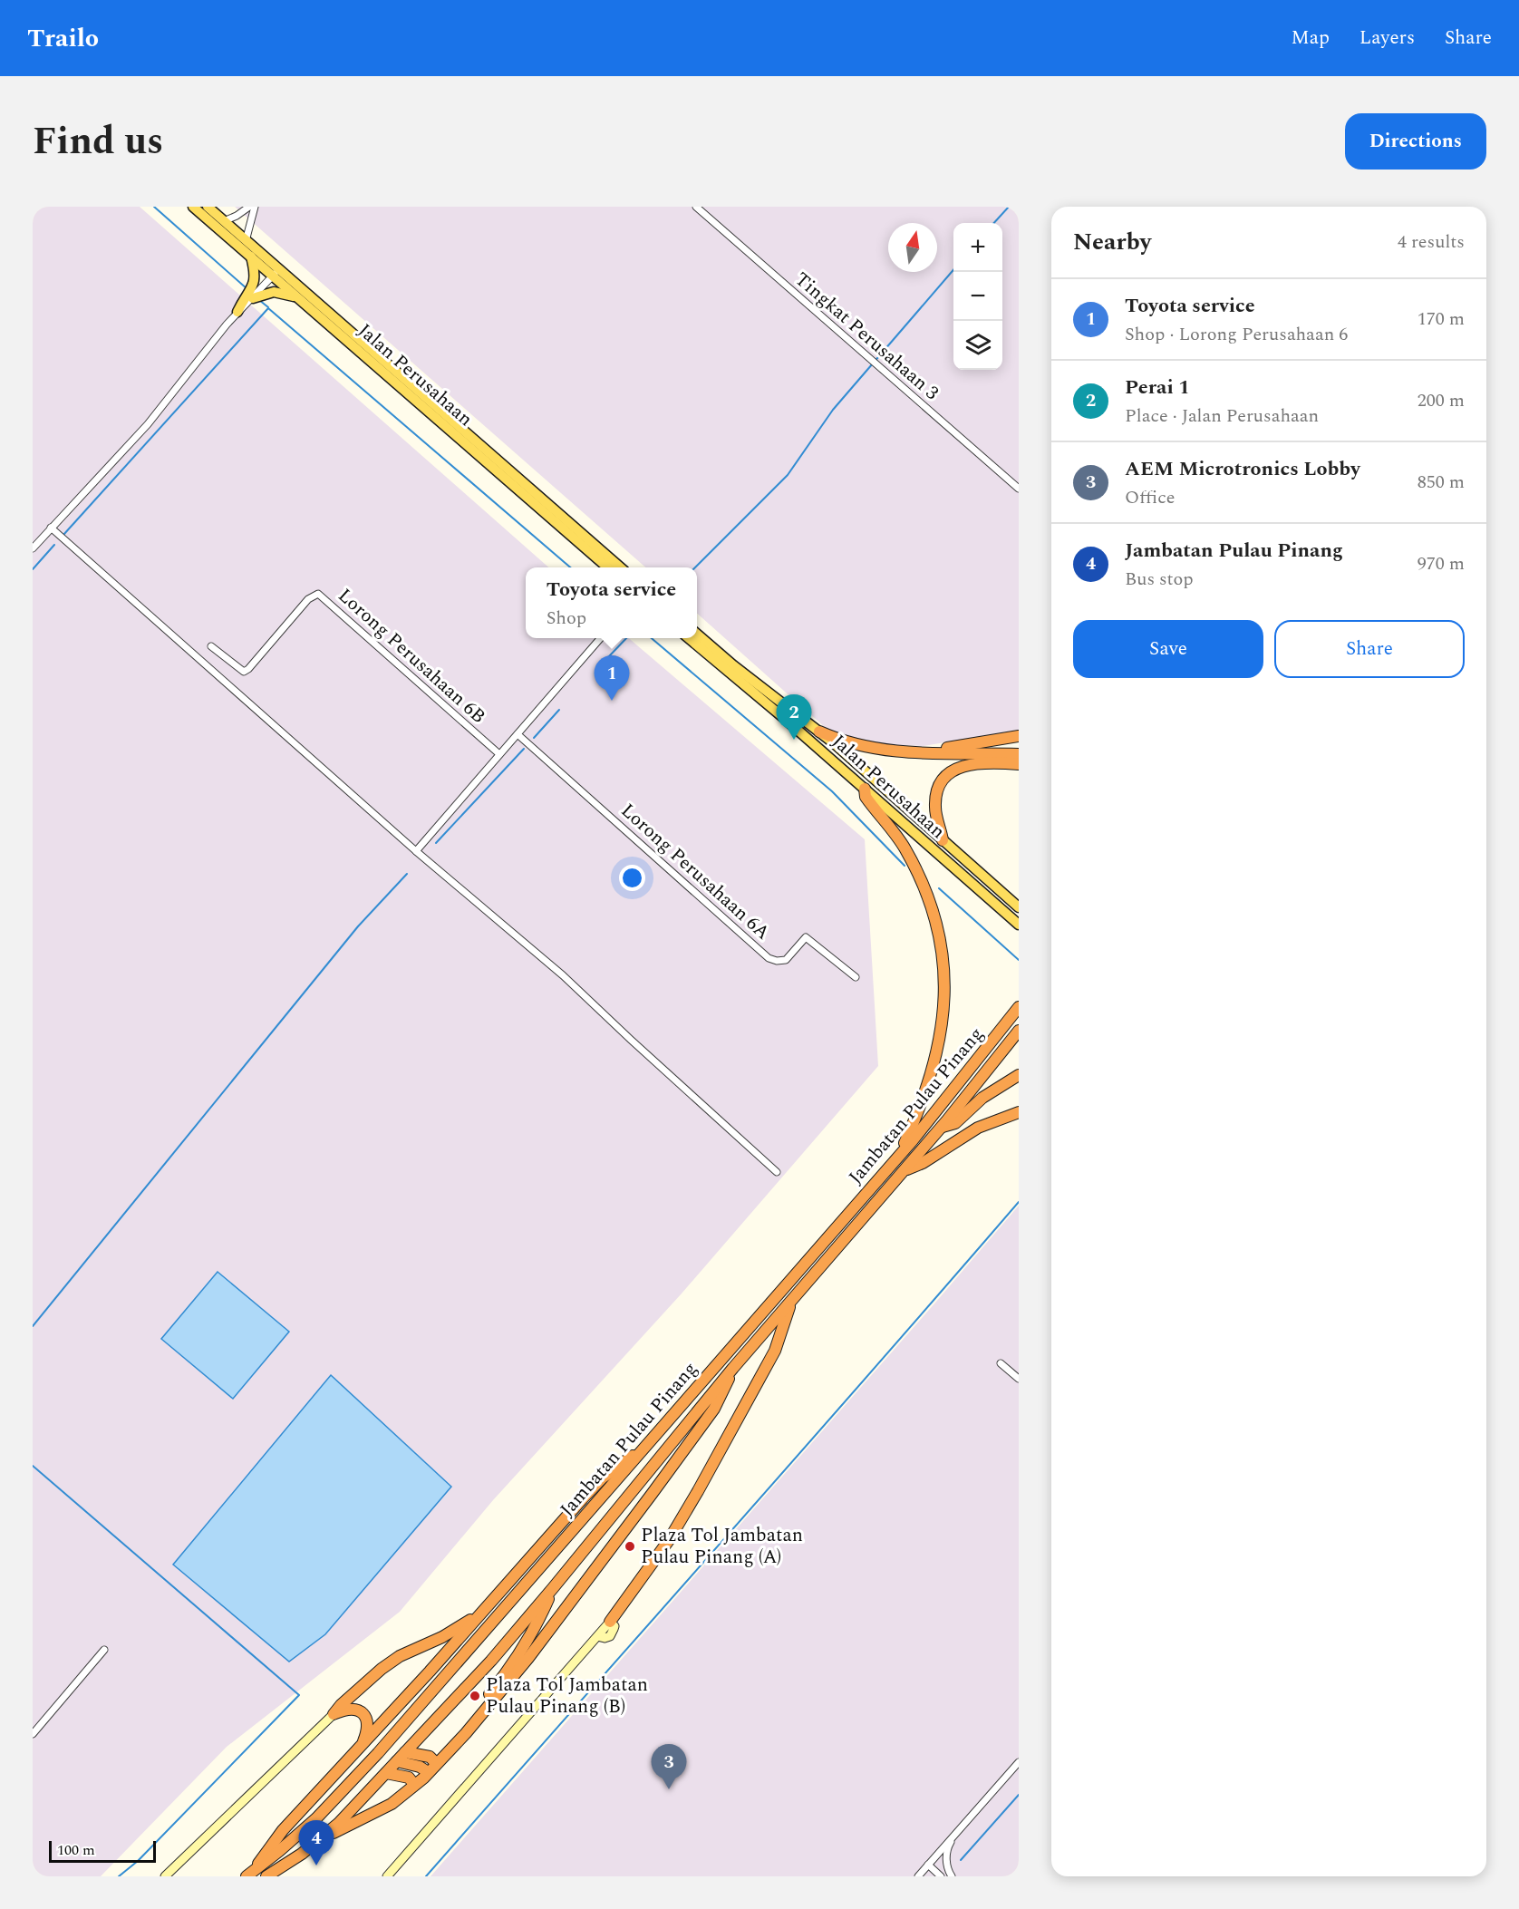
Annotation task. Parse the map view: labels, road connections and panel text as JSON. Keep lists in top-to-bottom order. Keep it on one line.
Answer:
{"streets":{"highway":["Jambatan Pulau Pinang"],"main road":["Jalan Perusahaan"],"street":["Tingkat Perusahaan 3","Lorong Perusahaan 6B","Lorong Perusahaan 6A"]},"places":["Plaza Tol Jambatan Pulau Pinang (A)","Plaza Tol Jambatan Pulau Pinang (B)"],"scale_bar":"100 m","north":"top","page":{"header":"Trailo","nav":["Map","Layers","Share"],"title":"Find us","buttons":["Directions",["Save","Share"]],"heading":["Nearby","4 results"],"map_buttons":["+","−"],"list":[{"mark":"1","name":"Toyota service","note":"Shop · Lorong Perusahaan 6","value":"170 m"},{"mark":"2","name":"Perai 1","note":"Place · Jalan Perusahaan","value":"200 m"},{"mark":"3","name":"AEM Microtronics Lobby","note":"Office","value":"850 m"},{"mark":"4","name":"Jambatan Pulau Pinang","note":"Bus stop","value":"970 m"}],"popup":["Toyota service","Shop"],"pins":["1","2","3","4"],"scale":"100 m"}}
